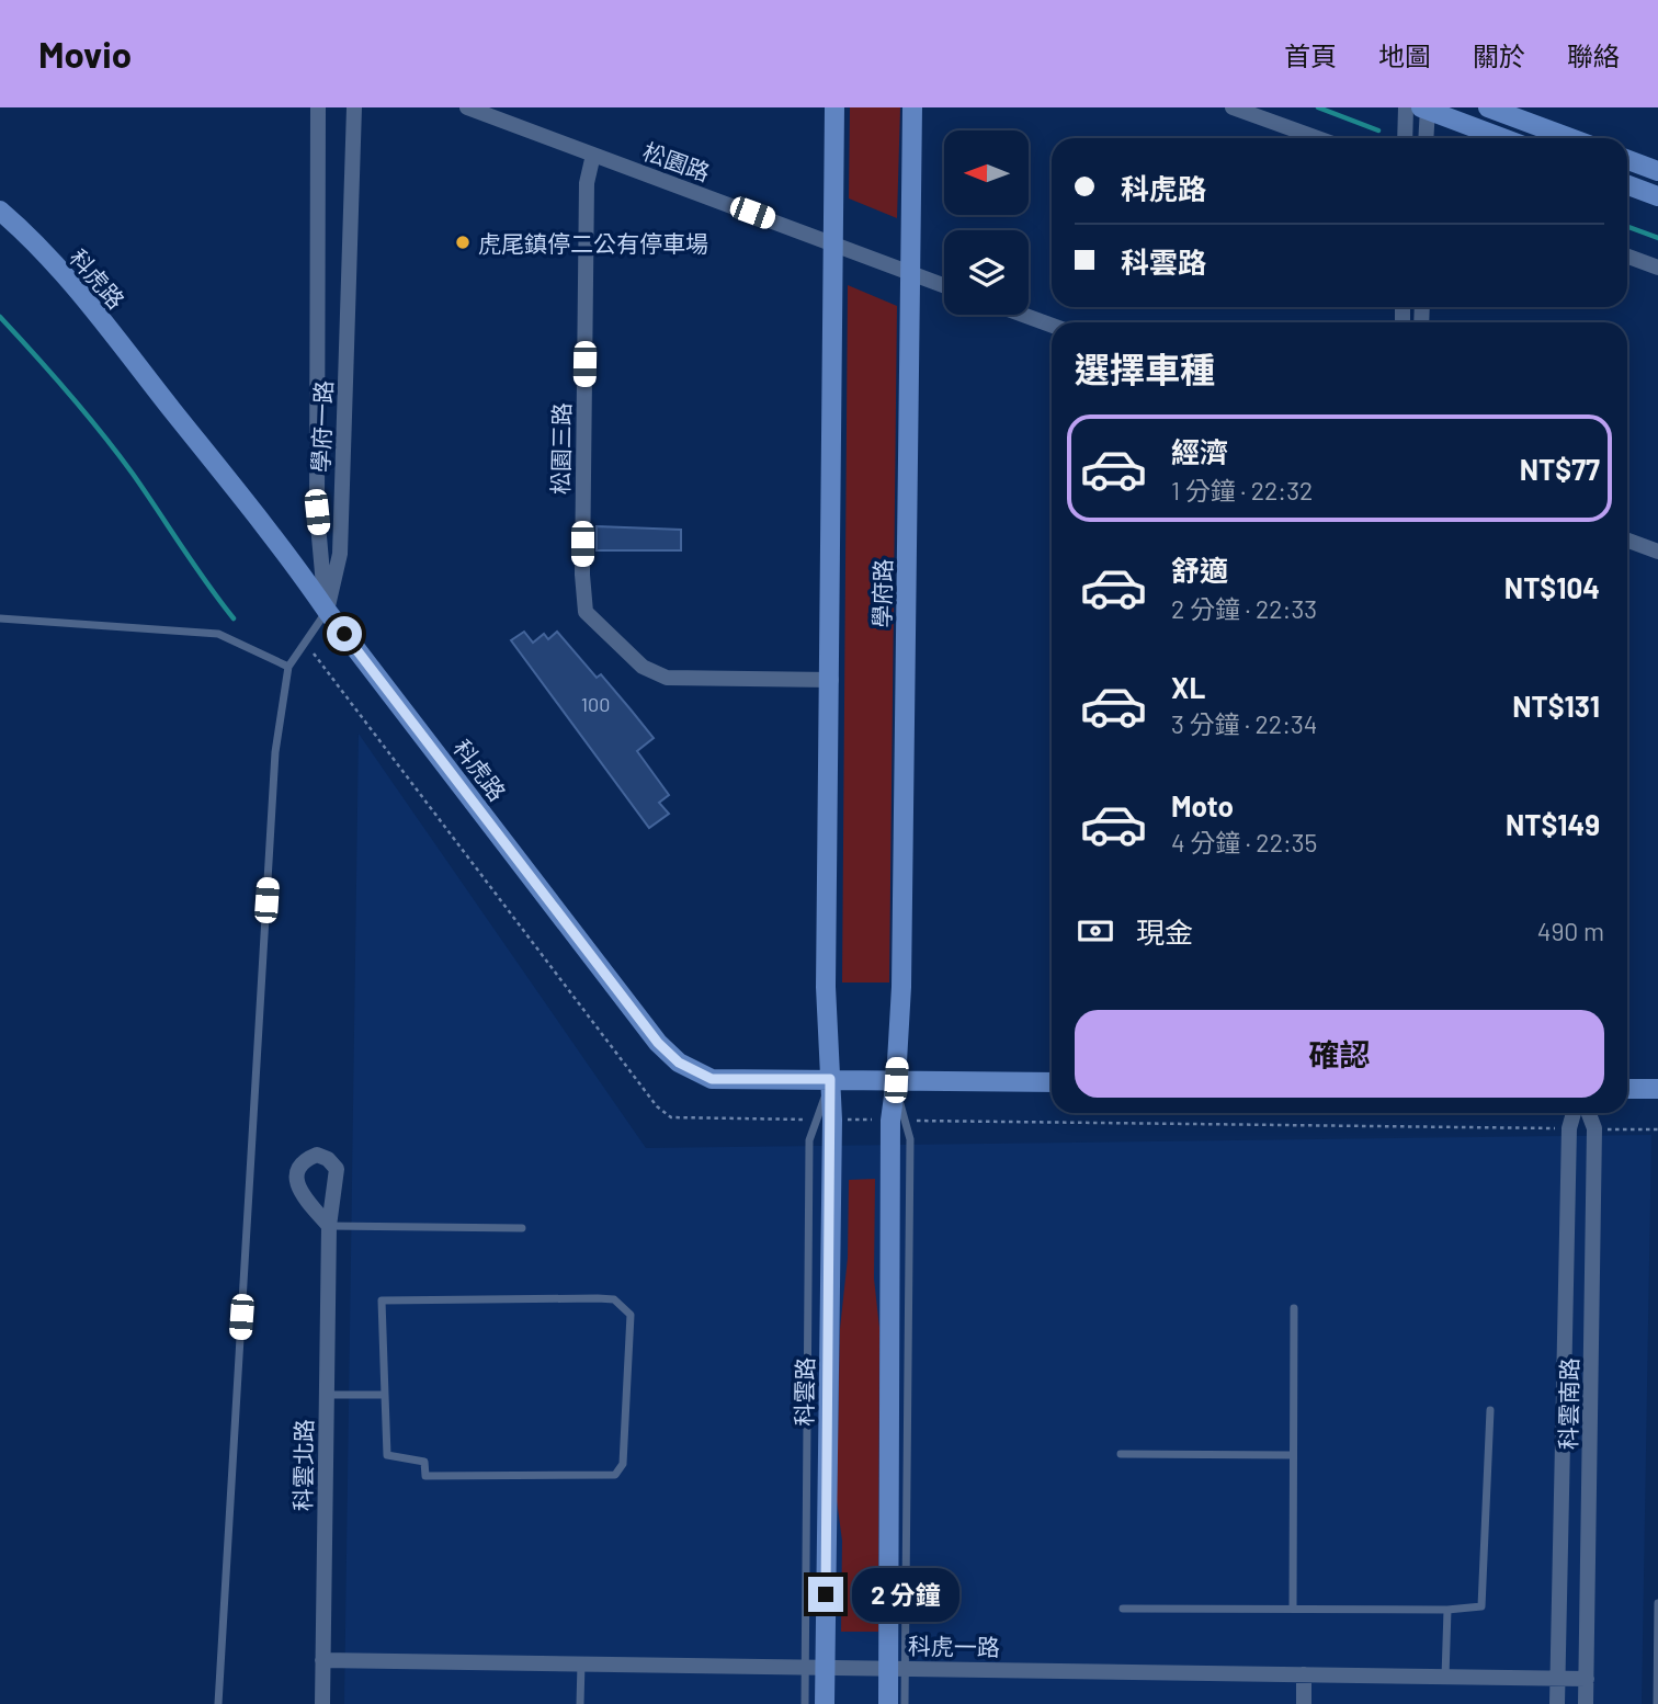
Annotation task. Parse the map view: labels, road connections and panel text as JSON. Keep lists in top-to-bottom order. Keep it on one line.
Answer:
{"streets":{"street":["松園路","科虎路","學府一路","松園三路","學府路","科雲路","科雲南路","科雲北路","科虎一路"]},"crossings":[["松園路","松園三路"],["松園路","學府路"],["科虎路","學府一路"],["科虎路","學府路"],["科虎路","科雲路"],["科雲路","科虎一路"],["科雲南路","科虎一路"],["科雲北路","科虎一路"]],"places":["虎尾鎮停二公有停車場"],"house_numbers":["100"],"north":"left","page":{"header":"Movio","nav":["首頁","地圖","關於","聯絡"],"banner":["科虎路","科雲路"],"heading":"選擇車種","list":[{"name":"經濟","note":"1 分鐘 · 22:32","value":"NT$77"},{"name":"舒適","note":"2 分鐘 · 22:33","value":"NT$104"},{"name":"XL","note":"3 分鐘 · 22:34","value":"NT$131"},{"name":"Moto","note":"4 分鐘 · 22:35","value":"NT$149"}],"pay":["現金","490 m"],"buttons":"確認","bubble":"2 分鐘"}}
